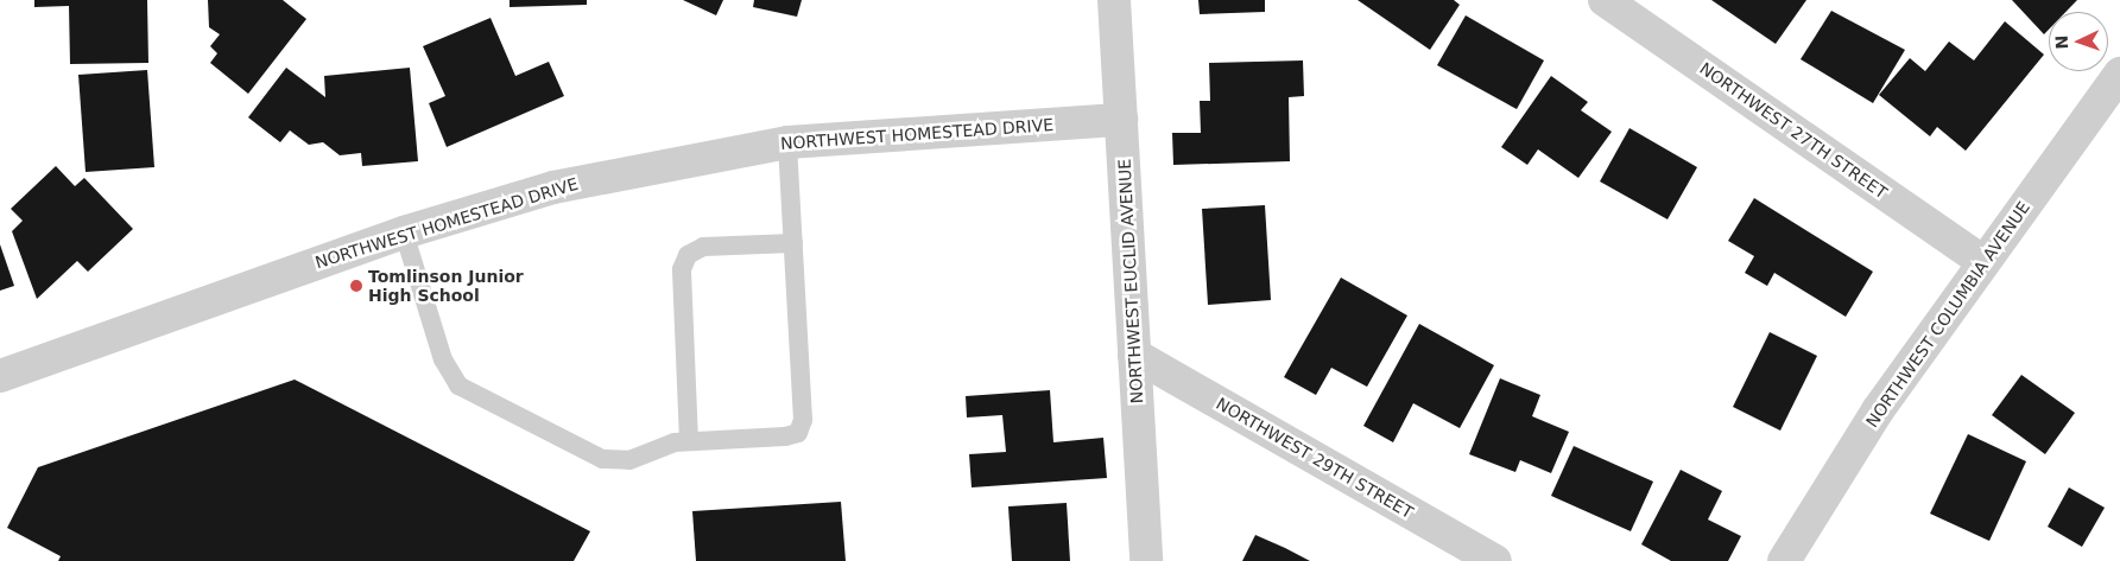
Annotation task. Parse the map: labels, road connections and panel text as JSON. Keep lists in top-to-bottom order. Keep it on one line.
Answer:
{"streets":{"street":["NORTHWEST 27TH STREET","NORTHWEST HOMESTEAD DRIVE","NORTHWEST EUCLID AVENUE","NORTHWEST COLUMBIA AVENUE","NORTHWEST 29TH STREET"]},"crossings":[["NORTHWEST 27TH STREET","NORTHWEST COLUMBIA AVENUE"],["NORTHWEST HOMESTEAD DRIVE","NORTHWEST EUCLID AVENUE"],["NORTHWEST EUCLID AVENUE","NORTHWEST 29TH STREET"]],"places":["Tomlinson Junior High School"],"north":"left"}
